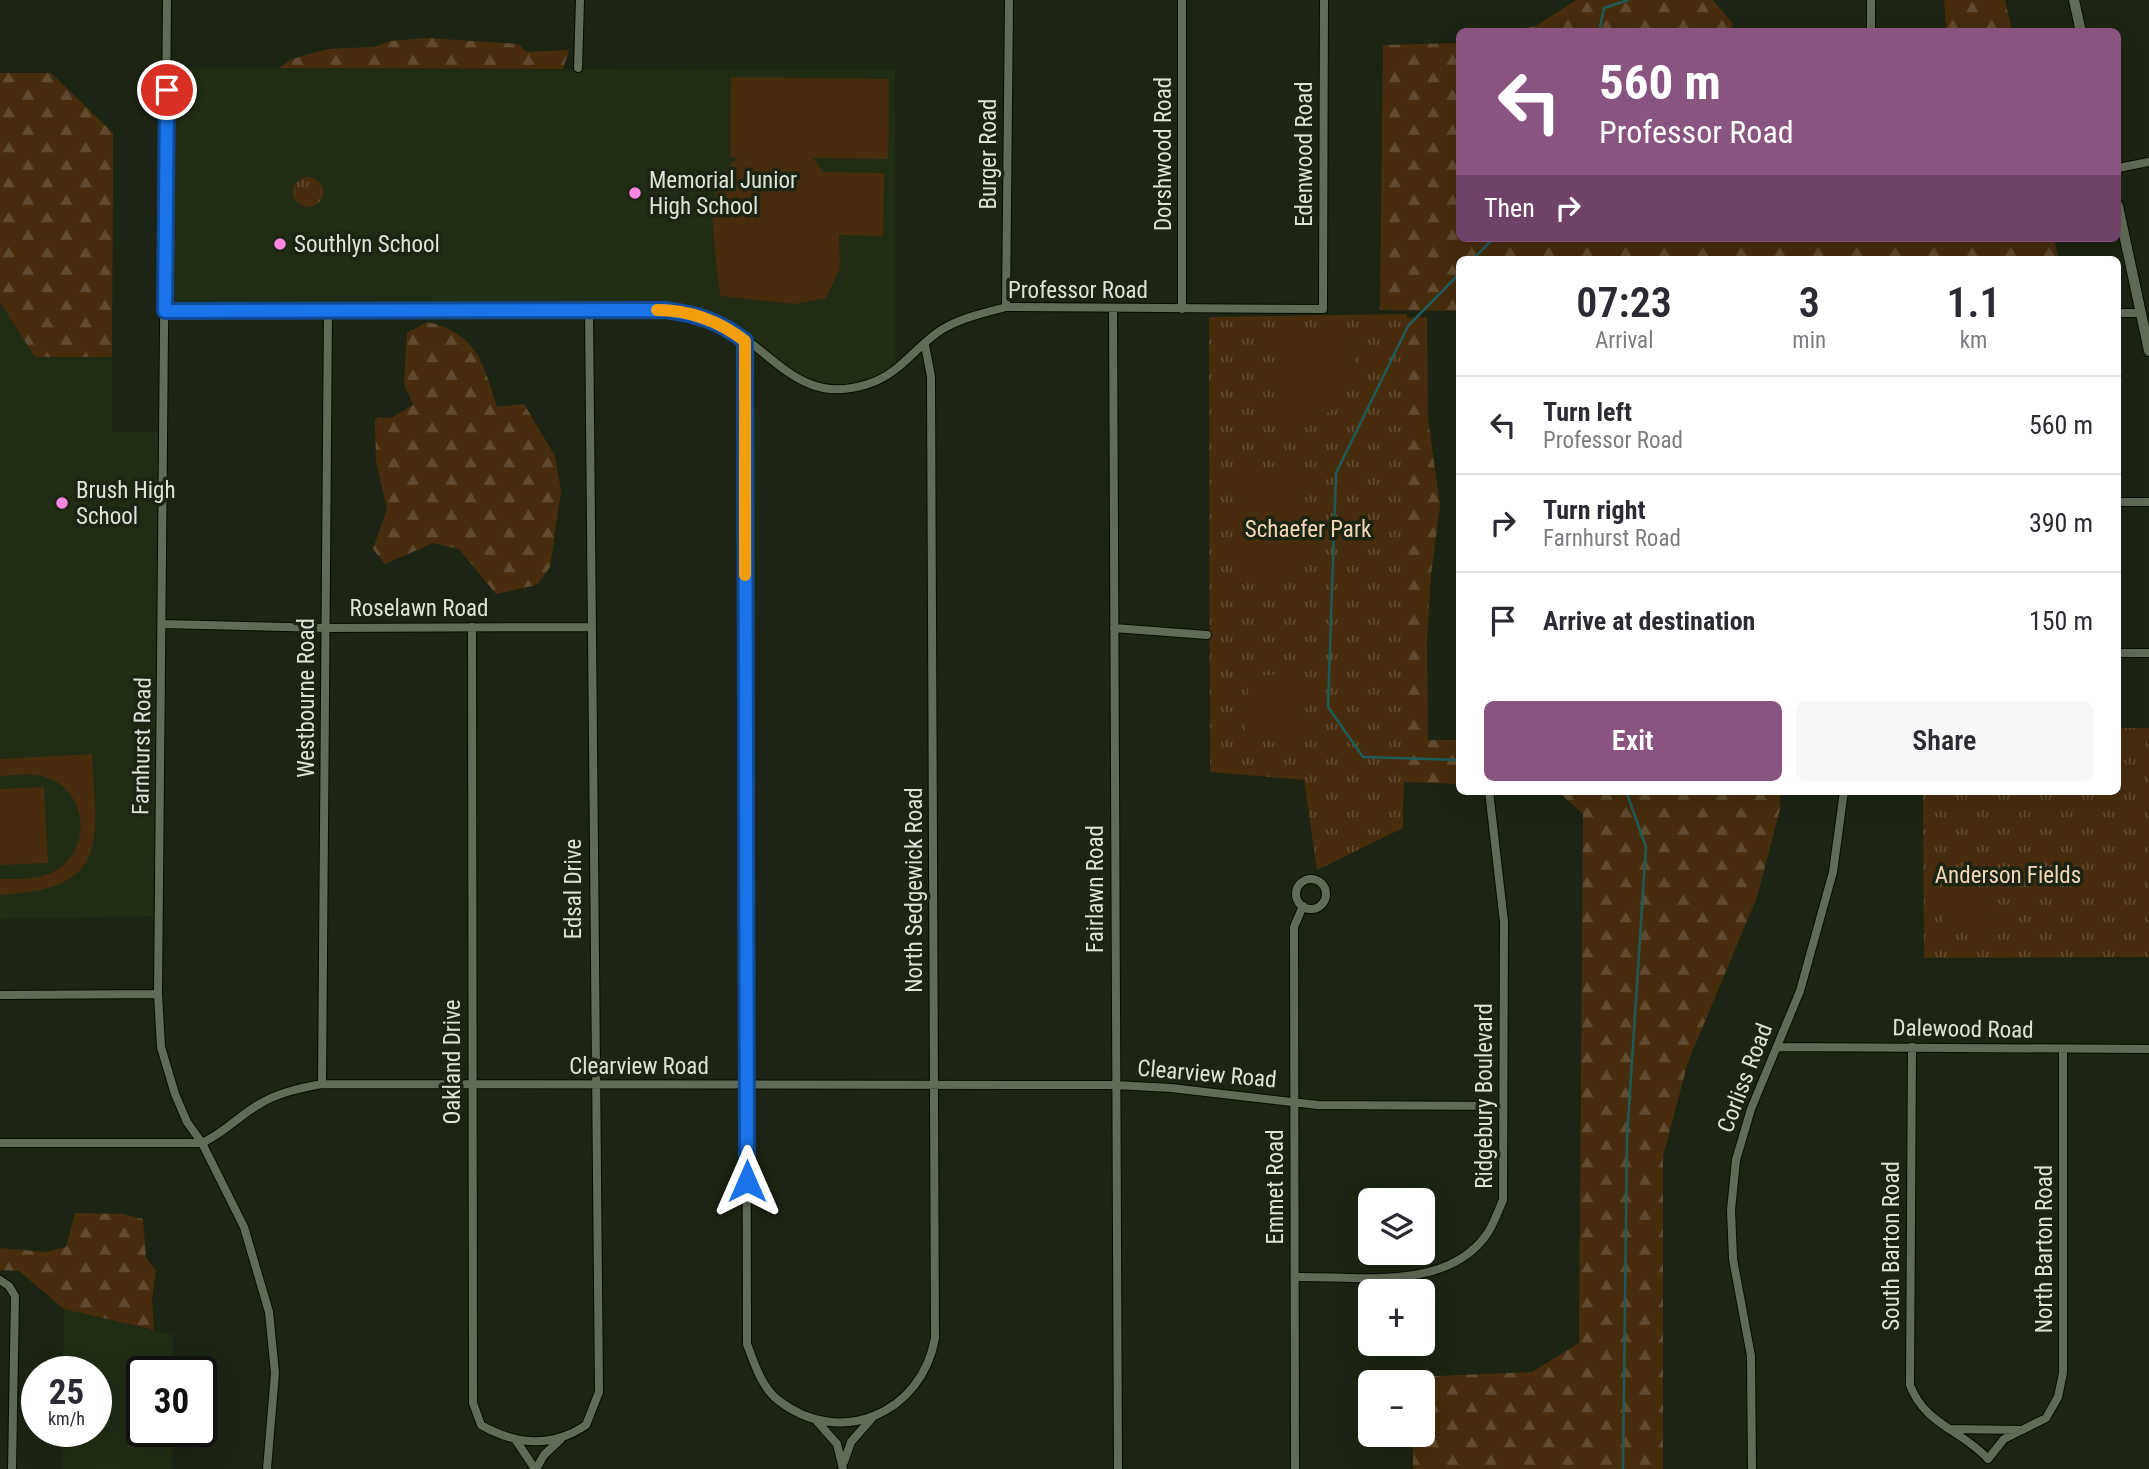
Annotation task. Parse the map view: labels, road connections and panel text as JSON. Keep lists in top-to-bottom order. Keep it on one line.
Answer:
{"streets":{"street":["Burger Road","Dorshwood Road","Edenwood Road","Professor Road","Roselawn Road","Westbourne Road","Farnhurst Road","Edsal Drive","Fairlawn Road","North Sedgewick Road","Dalewood Road","Oakland Drive","Clearview Road","Corliss Road","Ridgebury Boulevard","Emmet Road","South Barton Road","North Barton Road"]},"crossings":[["Burger Road","Professor Road"],["Dorshwood Road","Professor Road"],["Edenwood Road","Professor Road"],["Professor Road","Westbourne Road"],["Professor Road","Farnhurst Road"],["Professor Road","Edsal Drive"],["Professor Road","Fairlawn Road"],["Professor Road","North Sedgewick Road"],["Roselawn Road","Westbourne Road"],["Roselawn Road","Farnhurst Road"],["Roselawn Road","Edsal Drive"],["Roselawn Road","Oakland Drive"],["Westbourne Road","Clearview Road"],["Farnhurst Road","Clearview Road"],["Edsal Drive","Oakland Drive"],["Edsal Drive","Clearview Road"],["Fairlawn Road","Clearview Road"],["North Sedgewick Road","Clearview Road"],["Dalewood Road","Corliss Road"],["Dalewood Road","South Barton Road"],["Dalewood Road","North Barton Road"],["Oakland Drive","Clearview Road"],["Clearview Road","Ridgebury Boulevard"],["Clearview Road","Emmet Road"],["Ridgebury Boulevard","Emmet Road"],["South Barton Road","North Barton Road"]],"parks":["Schaefer Park","Anderson Fields"],"places":["Memorial Junior High School","Southlyn School","Brush High School"],"page":{"turn":["560 m","Professor Road"],"then":"Then","eta":["07:23","Arrival","3","min","1.1","km"],"list":[{"name":"Turn left","note":"Professor Road","value":"560 m"},{"name":"Turn right","note":"Farnhurst Road","value":"390 m"},{"name":"Arrive at destination","value":"150 m"}],"buttons":["Exit","Share"],"map_buttons":["+","−"],"speed":"25 km/h","limit":"30"}}
